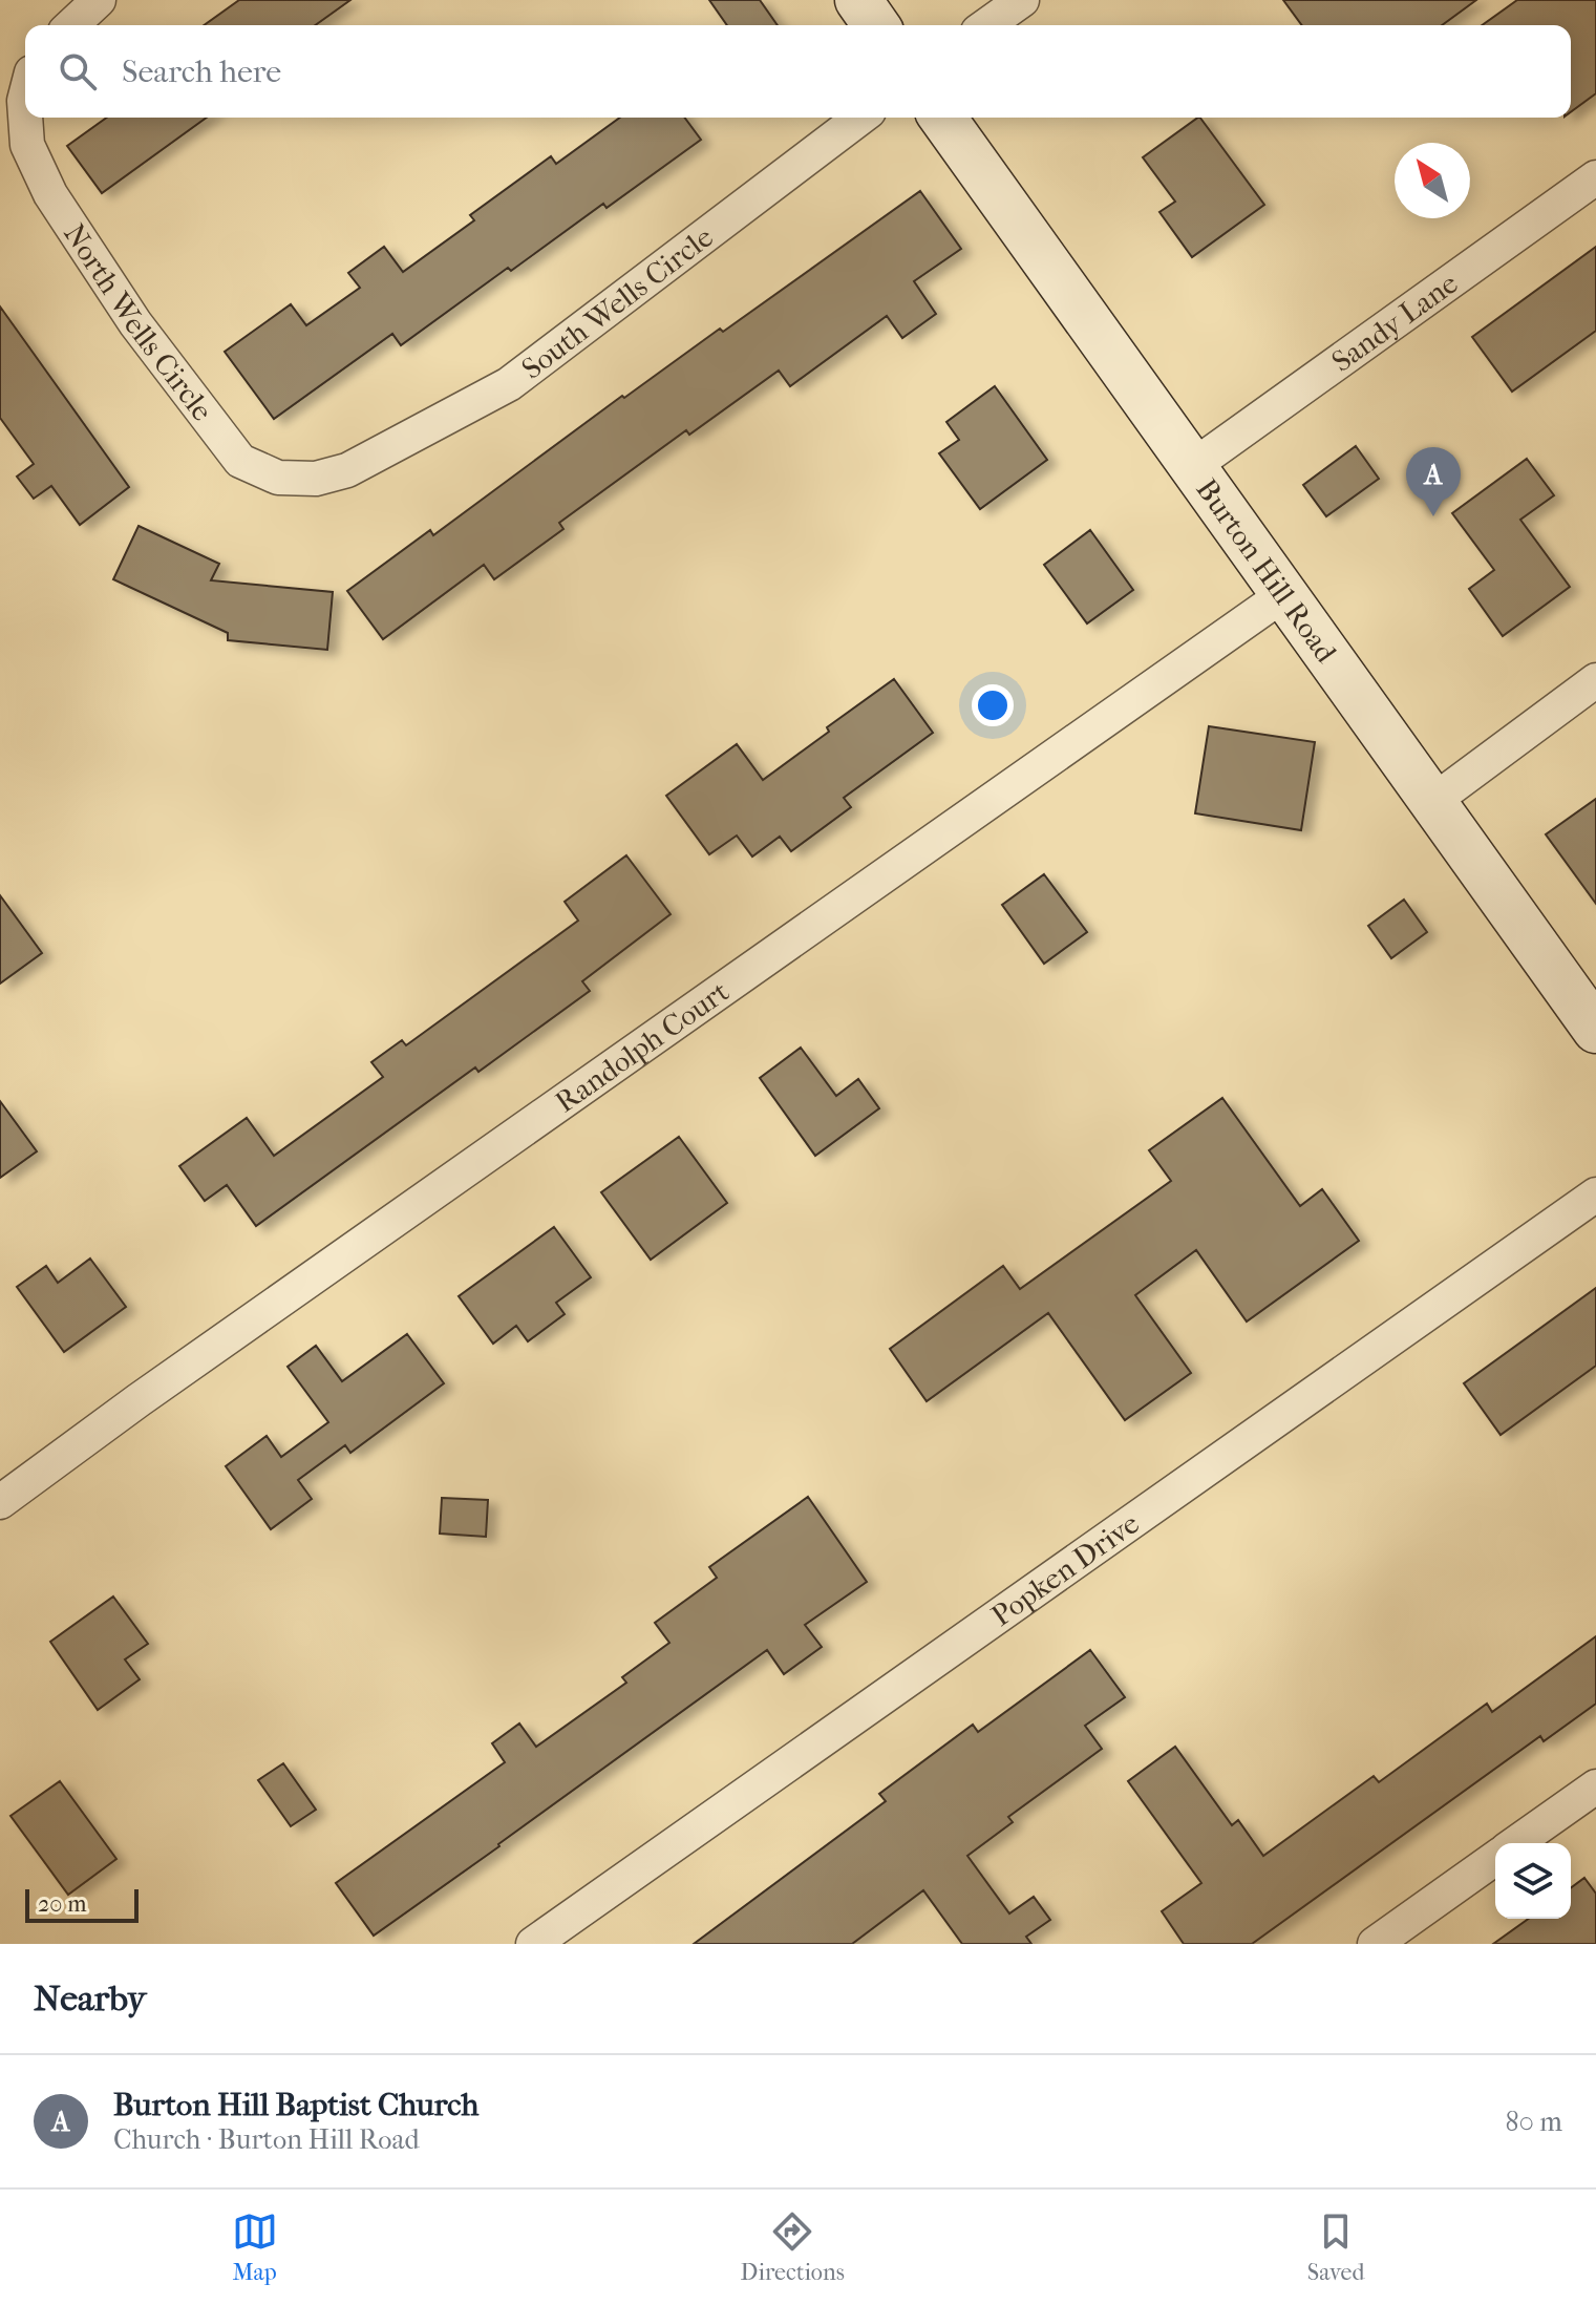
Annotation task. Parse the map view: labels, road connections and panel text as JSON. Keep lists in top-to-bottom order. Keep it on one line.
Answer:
{"streets":{"street":["South Wells Circle","North Wells Circle","Sandy Lane","Burton Hill Road","Randolph Court","Popken Drive"]},"crossings":[["South Wells Circle","North Wells Circle"],["Sandy Lane","Burton Hill Road"],["Burton Hill Road","Randolph Court"]],"scale_bar":"20 m","north":"top left","page":{"search":"Search here","pins":"A","scale":"20 m","heading":"Nearby","list":[{"mark":"A","name":"Burton Hill Baptist Church","note":"Church · Burton Hill Road","value":"80 m"}],"nav":["Map","Directions","Saved"]}}
